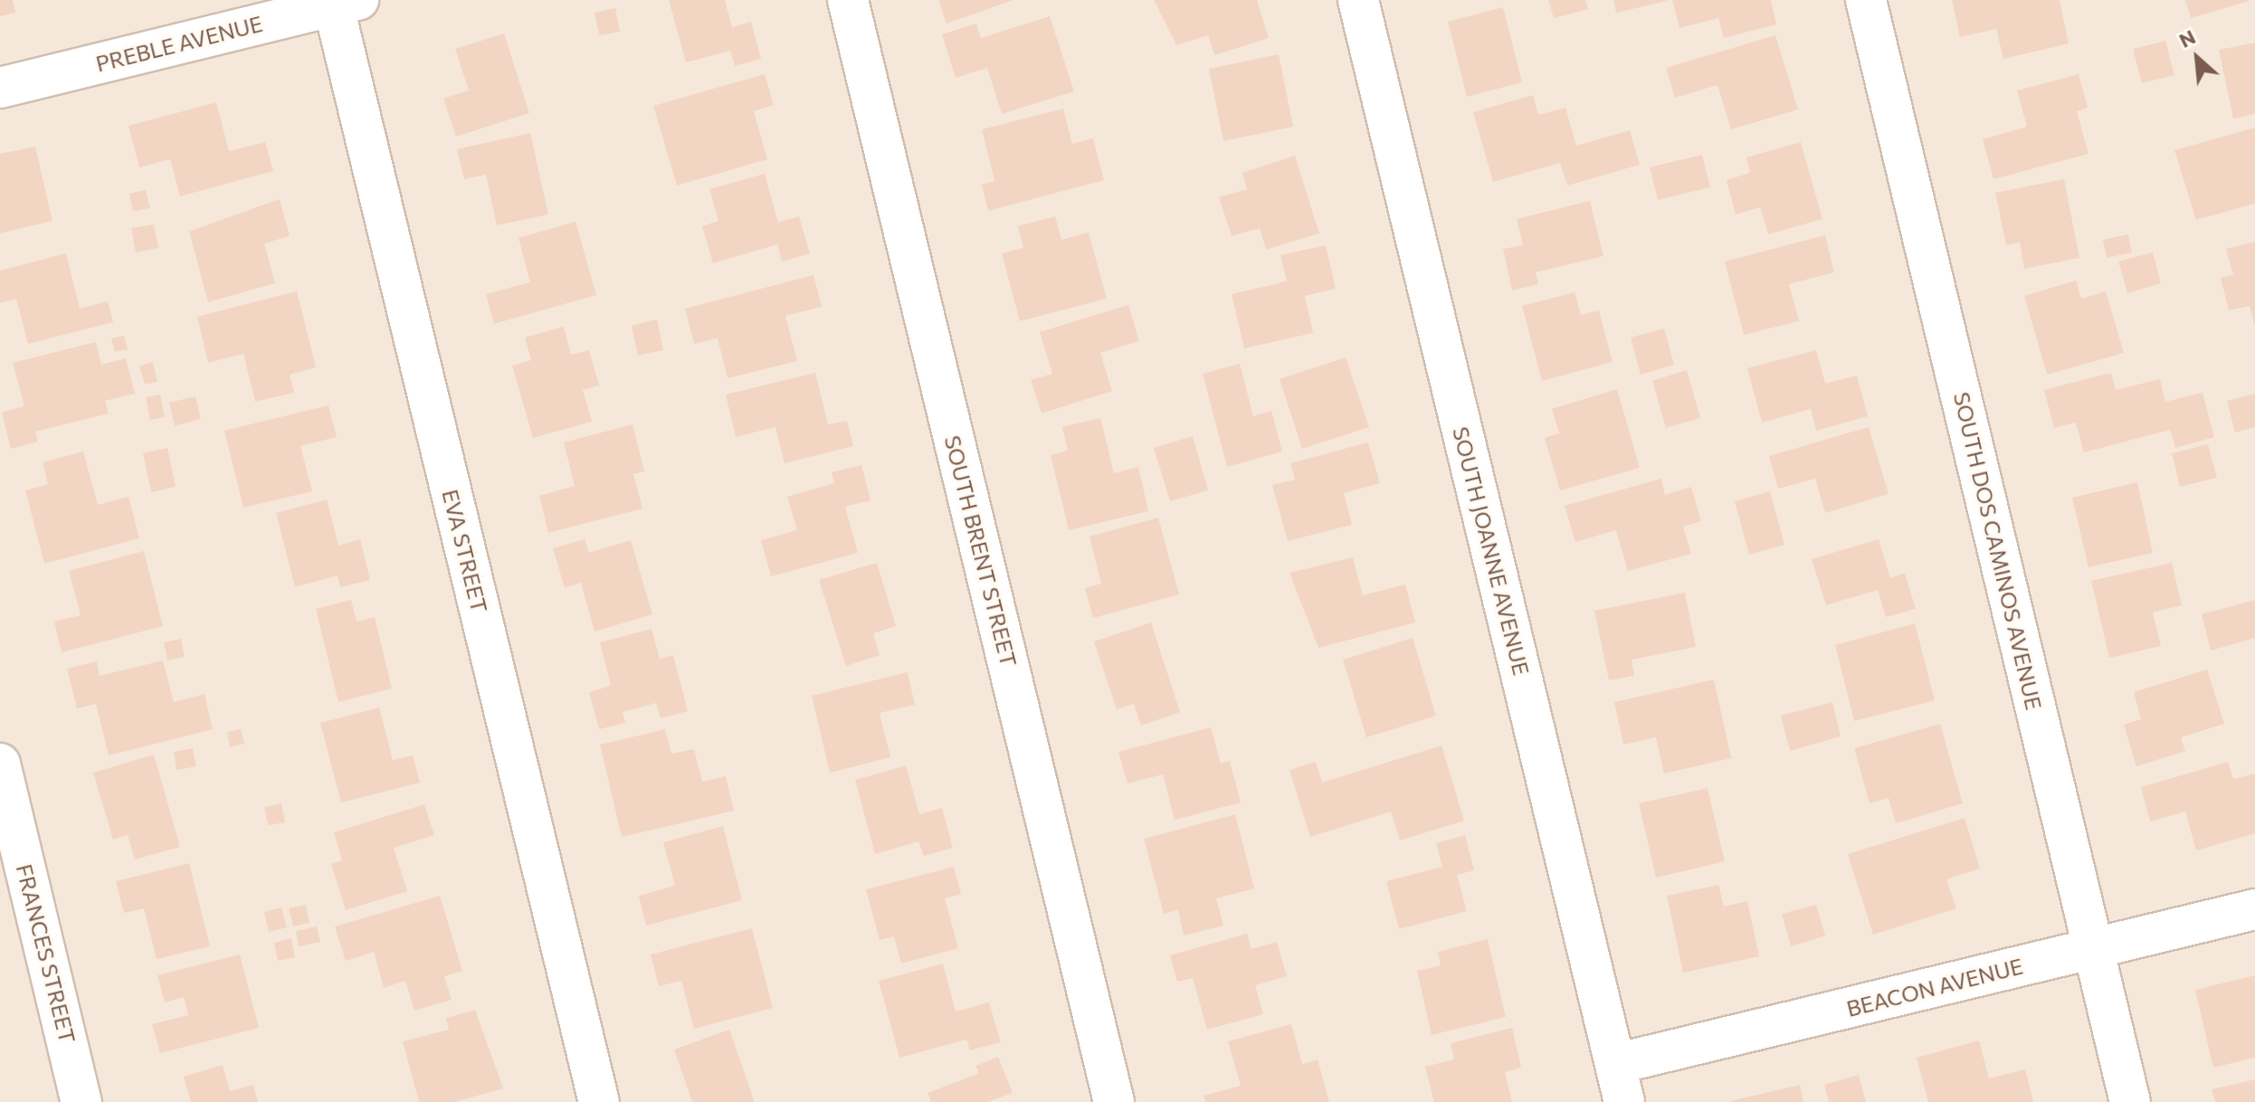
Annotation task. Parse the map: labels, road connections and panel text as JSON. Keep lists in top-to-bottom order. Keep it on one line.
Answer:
{"streets":{"street":["PREBLE AVENUE","EVA STREET","SOUTH BRENT STREET","SOUTH JOANNE AVENUE","SOUTH DOS CAMINOS AVENUE","FRANCES STREET","BEACON AVENUE"]},"crossings":[["PREBLE AVENUE","EVA STREET"],["SOUTH JOANNE AVENUE","BEACON AVENUE"],["SOUTH DOS CAMINOS AVENUE","BEACON AVENUE"]],"north":"top left"}
